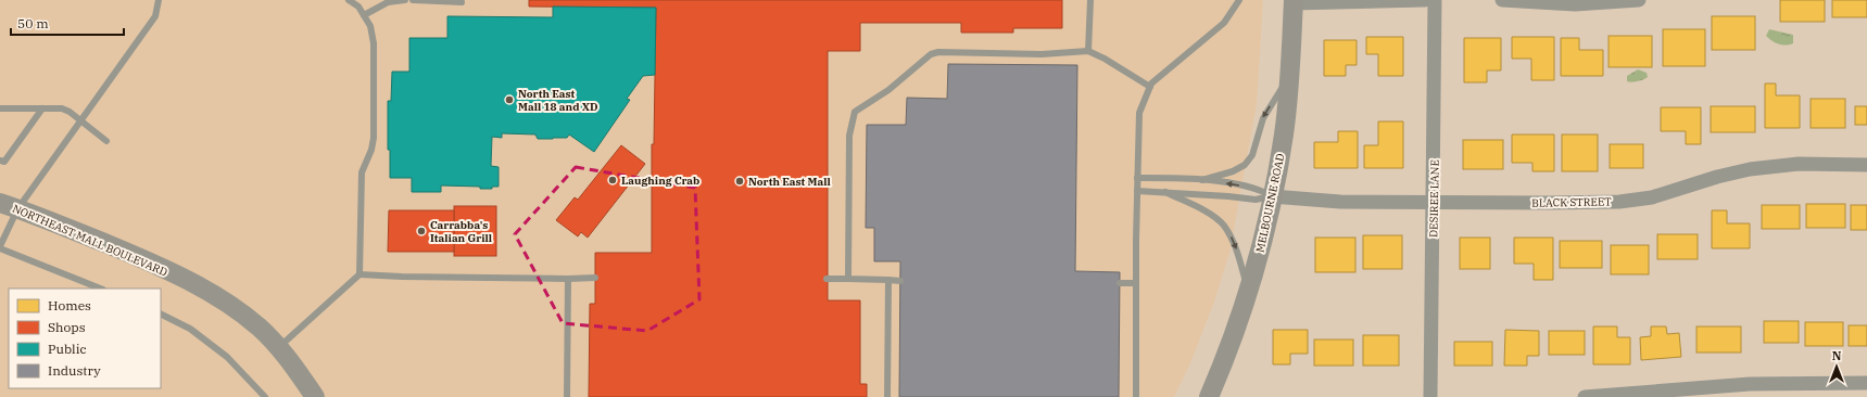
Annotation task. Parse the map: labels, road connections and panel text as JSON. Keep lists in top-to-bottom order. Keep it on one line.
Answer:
{"streets":{"main road":["MELBOURNE ROAD","NORTHEAST MALL BOULEVARD"],"street":["DESIREE LANE","BLACK STREET"]},"crossings":[["DESIREE LANE","BLACK STREET"],["BLACK STREET","MELBOURNE ROAD"]],"places":["North East Mall 18 and XD","Laughing Crab","North East Mall","Carrabba's Italian Grill"],"legend":["Homes","Shops","Public","Industry"],"scale_bar":"50 m","north":"top"}
